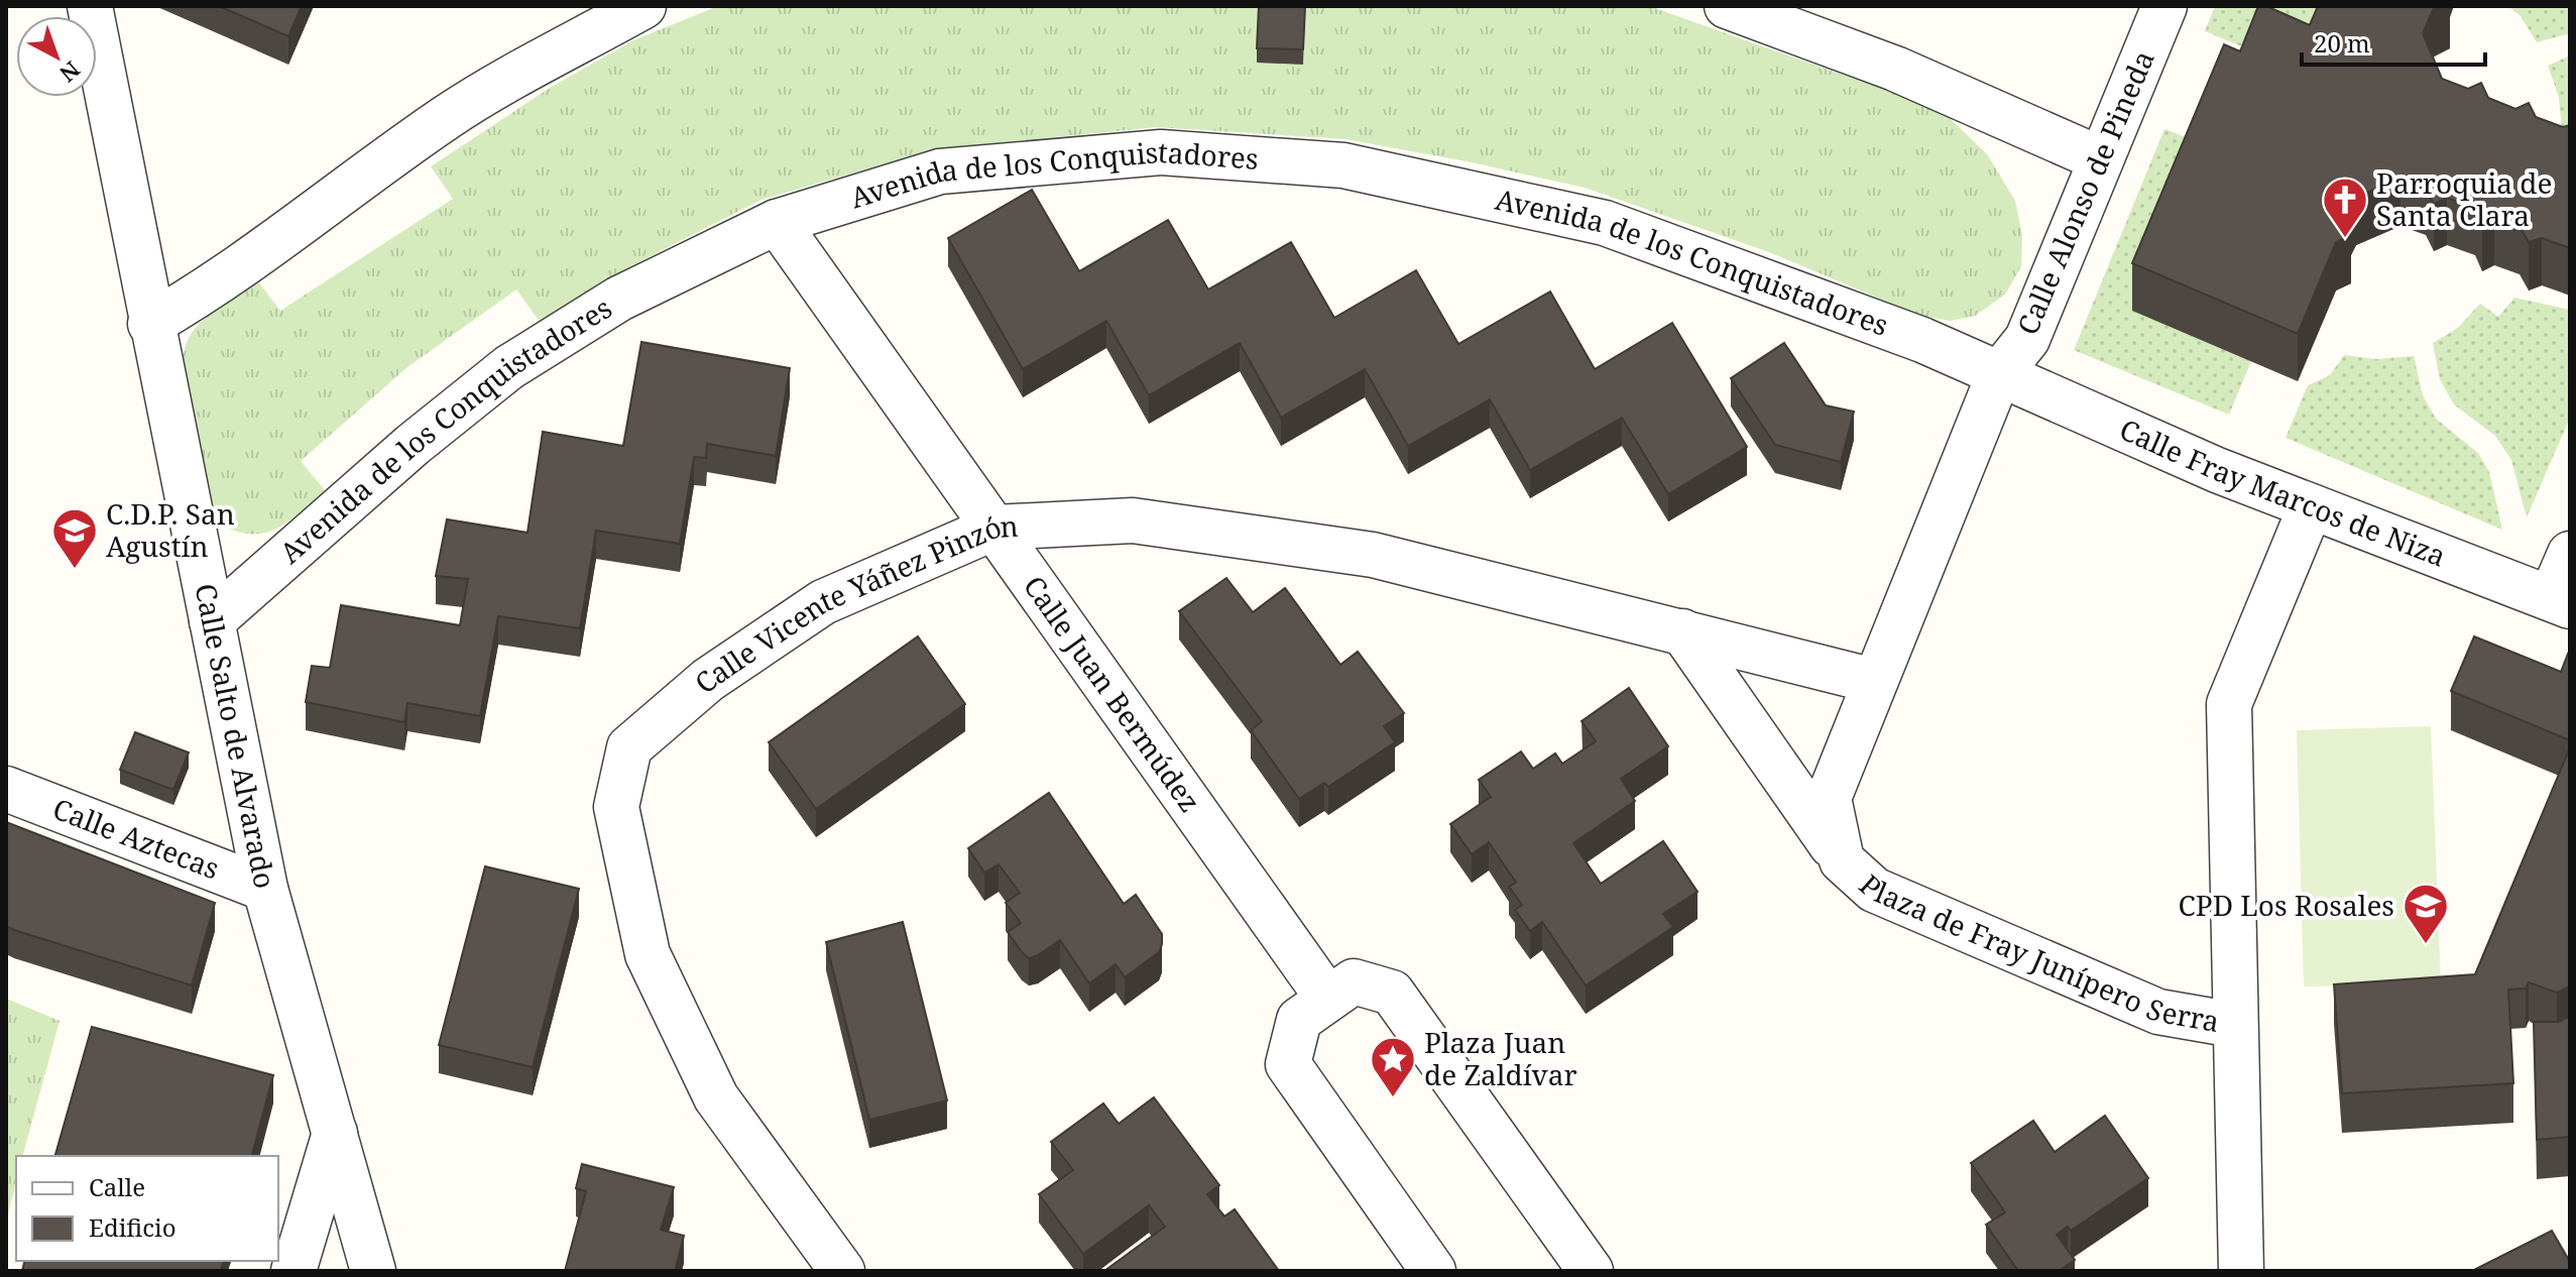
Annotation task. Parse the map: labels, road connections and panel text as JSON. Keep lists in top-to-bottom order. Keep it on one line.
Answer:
{"streets":{"street":["Avenida de los Conquistadores","Calle Alonso de Pineda","Calle Fray Marcos de Niza","Calle Vicente Yáñez Pinzón","Calle Juan Bermúdez","Calle Salto de Alvarado","Calle Aztecas","Plaza de Fray Junípero Serra"]},"crossings":[["Avenida de los Conquistadores","Calle Alonso de Pineda"],["Avenida de los Conquistadores","Calle Fray Marcos de Niza"],["Avenida de los Conquistadores","Calle Juan Bermúdez"],["Avenida de los Conquistadores","Calle Salto de Alvarado"],["Avenida de los Conquistadores","Plaza de Fray Junípero Serra"],["Calle Alonso de Pineda","Calle Fray Marcos de Niza"],["Calle Alonso de Pineda","Plaza de Fray Junípero Serra"],["Calle Fray Marcos de Niza","Plaza de Fray Junípero Serra"],["Calle Vicente Yáñez Pinzón","Calle Juan Bermúdez"],["Calle Vicente Yáñez Pinzón","Plaza de Fray Junípero Serra"],["Calle Salto de Alvarado","Calle Aztecas"]],"places":{"church":["Parroquia de Santa Clara"],"school or university":["C.D.P. San Agustín","CPD Los Rosales"],"place":["Plaza Juan de Zaldívar"]},"legend":["Calle","Edificio"],"scale_bar":"20 m","north":"bottom right"}
